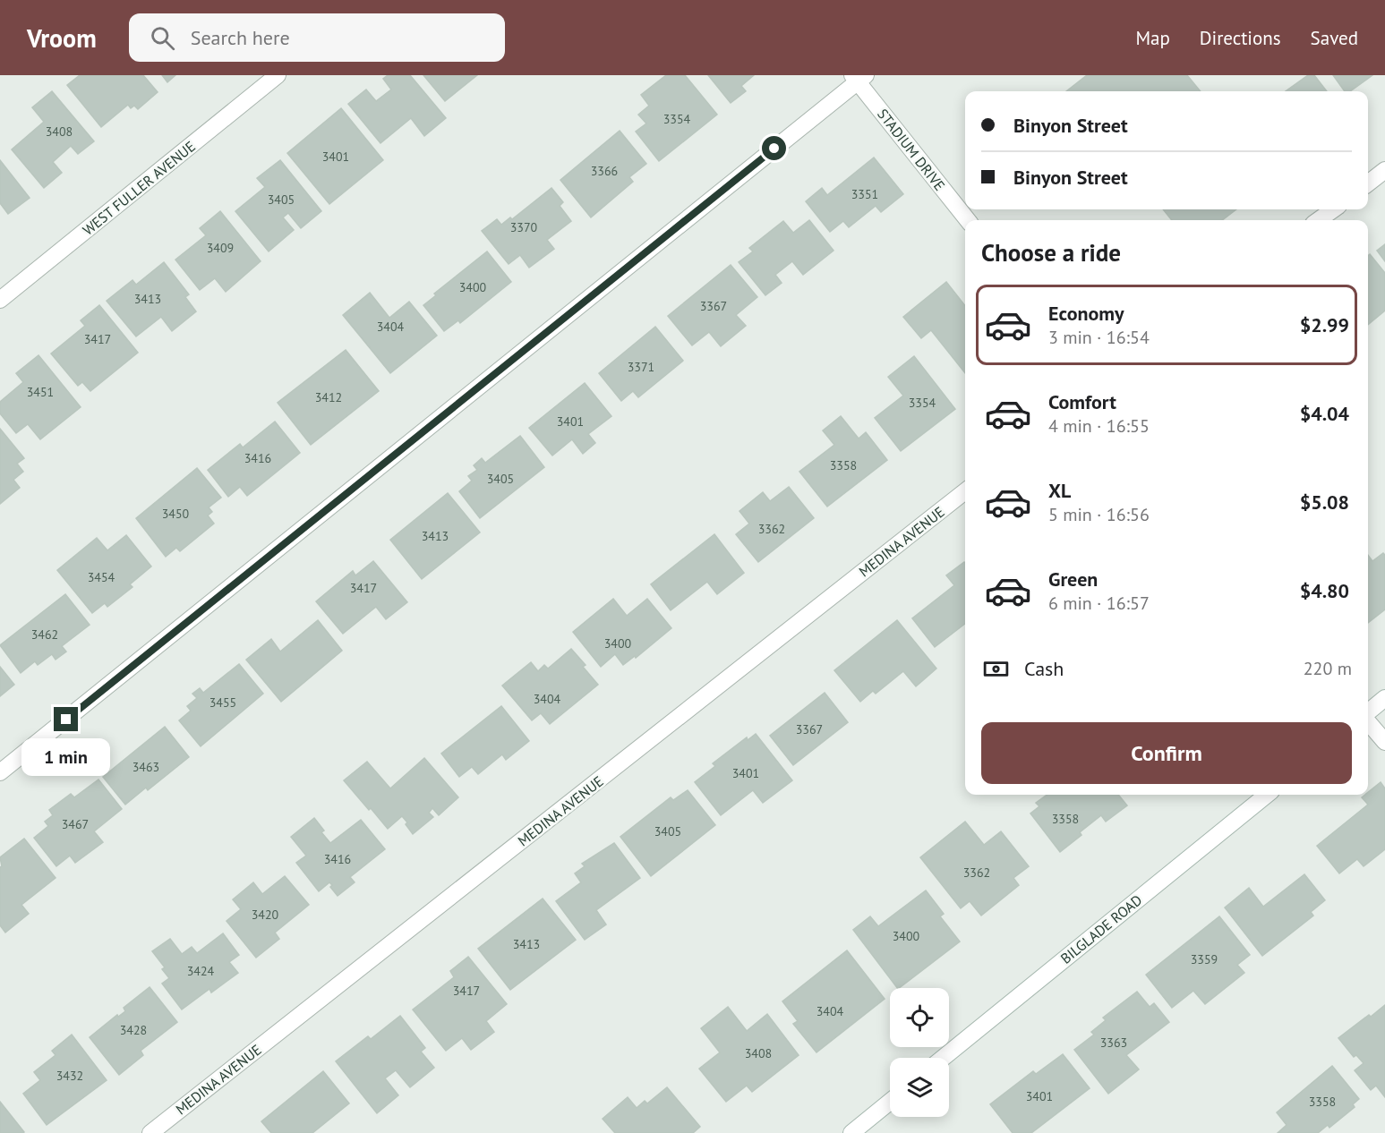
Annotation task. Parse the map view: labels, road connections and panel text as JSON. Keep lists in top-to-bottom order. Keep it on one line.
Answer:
{"streets":{"street":["STADIUM DRIVE","WEST FULLER AVENUE","MEDINA AVENUE","BILGLADE ROAD"]},"house_numbers":["3354","3408","3401","3366","3351","3405","3370","3409","3400","3413","3367","3404","3417","3371","3451","3412","3354","3401","3416","3358","3405","3450","3362","3413","3454","3417","3462","3400","3404","3455","3367","3463","3401","3358","3467","3405","3416","3362","3420","3400","3413","3359","3424","3417","3404","3428","3363","3408","3432","3401","3358"],"page":{"header":"Vroom","search":"Search here","nav":["Map","Directions","Saved"],"banner":["Binyon Street","Binyon Street"],"heading":"Choose a ride","list":[{"name":"Economy","note":"3 min · 16:54","value":"$2.99"},{"name":"Comfort","note":"4 min · 16:55","value":"$4.04"},{"name":"XL","note":"5 min · 16:56","value":"$5.08"},{"name":"Green","note":"6 min · 16:57","value":"$4.80"}],"pay":["Cash","220 m"],"buttons":"Confirm","bubble":"1 min"}}
